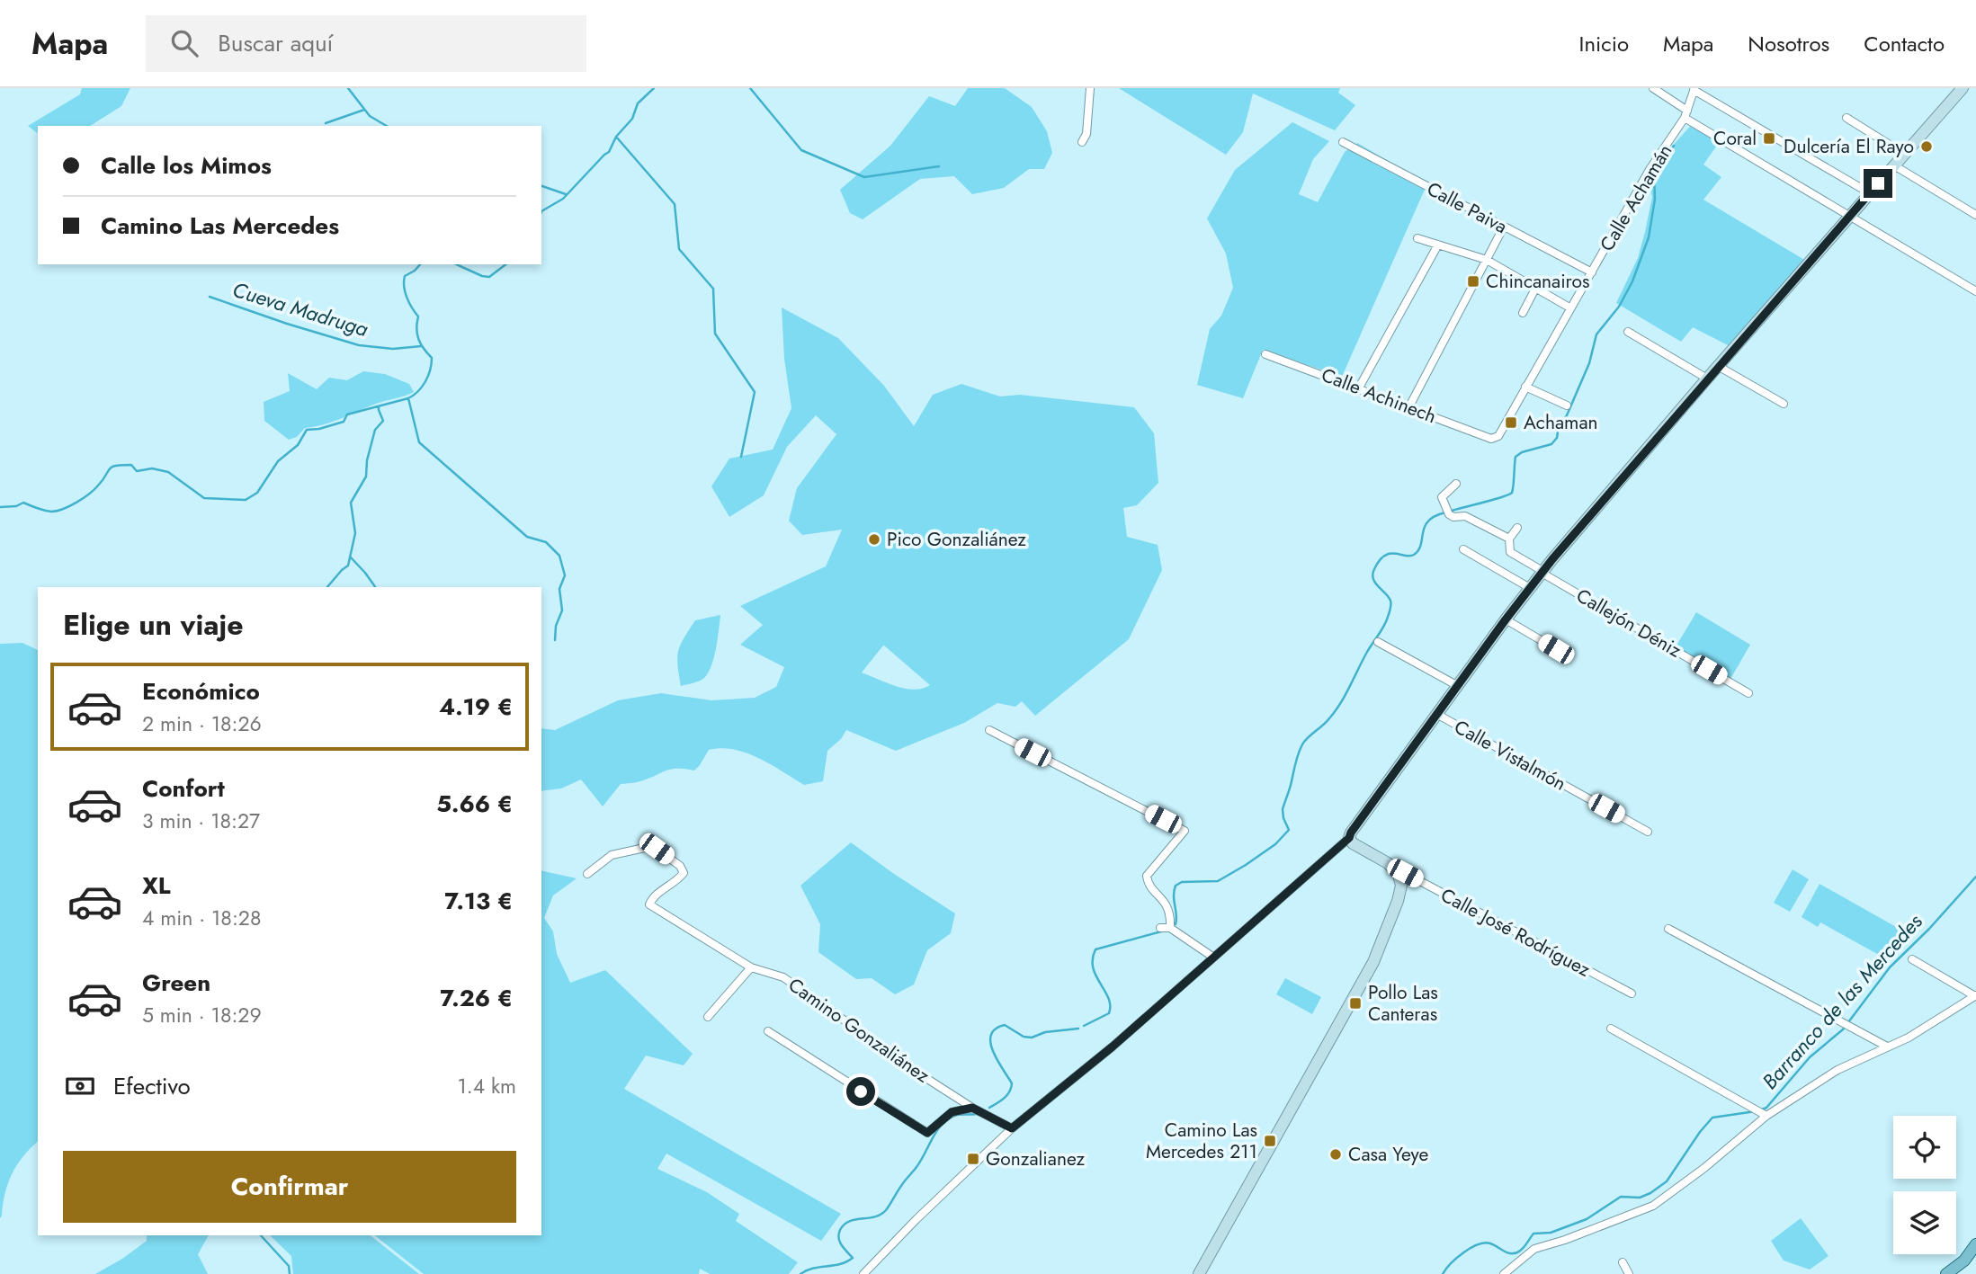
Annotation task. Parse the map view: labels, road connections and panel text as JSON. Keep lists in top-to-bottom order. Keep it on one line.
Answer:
{"streets":{"street":["Calle Achamán","Calle Paiva","Calle Achinech","Callejón Déniz","Calle Vistalmón","Calle José Rodríguez","Camino Gonzaliánez"]},"crossings":[["Calle Achamán","Calle Paiva"],["Calle Achamán","Calle Achinech"]],"water":["Cueva Madruga","Barranco de las Mercedes"],"places":{"transit":["Coral","Chincanairos","Achaman","Pollo Las Canteras","Camino Las Mercedes 211","Gonzalianez"],"other":["Dulcería El Rayo","Pico Gonzaliánez","Casa Yeye"]},"page":{"header":"Mapa","search":"Buscar aquí","nav":["Inicio","Mapa","Nosotros","Contacto"],"banner":["Calle los Mimos","Camino Las Mercedes"],"heading":"Elige un viaje","list":[{"name":"Económico","note":"2 min · 18:26","value":"4.19 €"},{"name":"Confort","note":"3 min · 18:27","value":"5.66 €"},{"name":"XL","note":"4 min · 18:28","value":"7.13 €"},{"name":"Green","note":"5 min · 18:29","value":"7.26 €"}],"pay":["Efectivo","1.4 km"],"buttons":"Confirmar"}}
